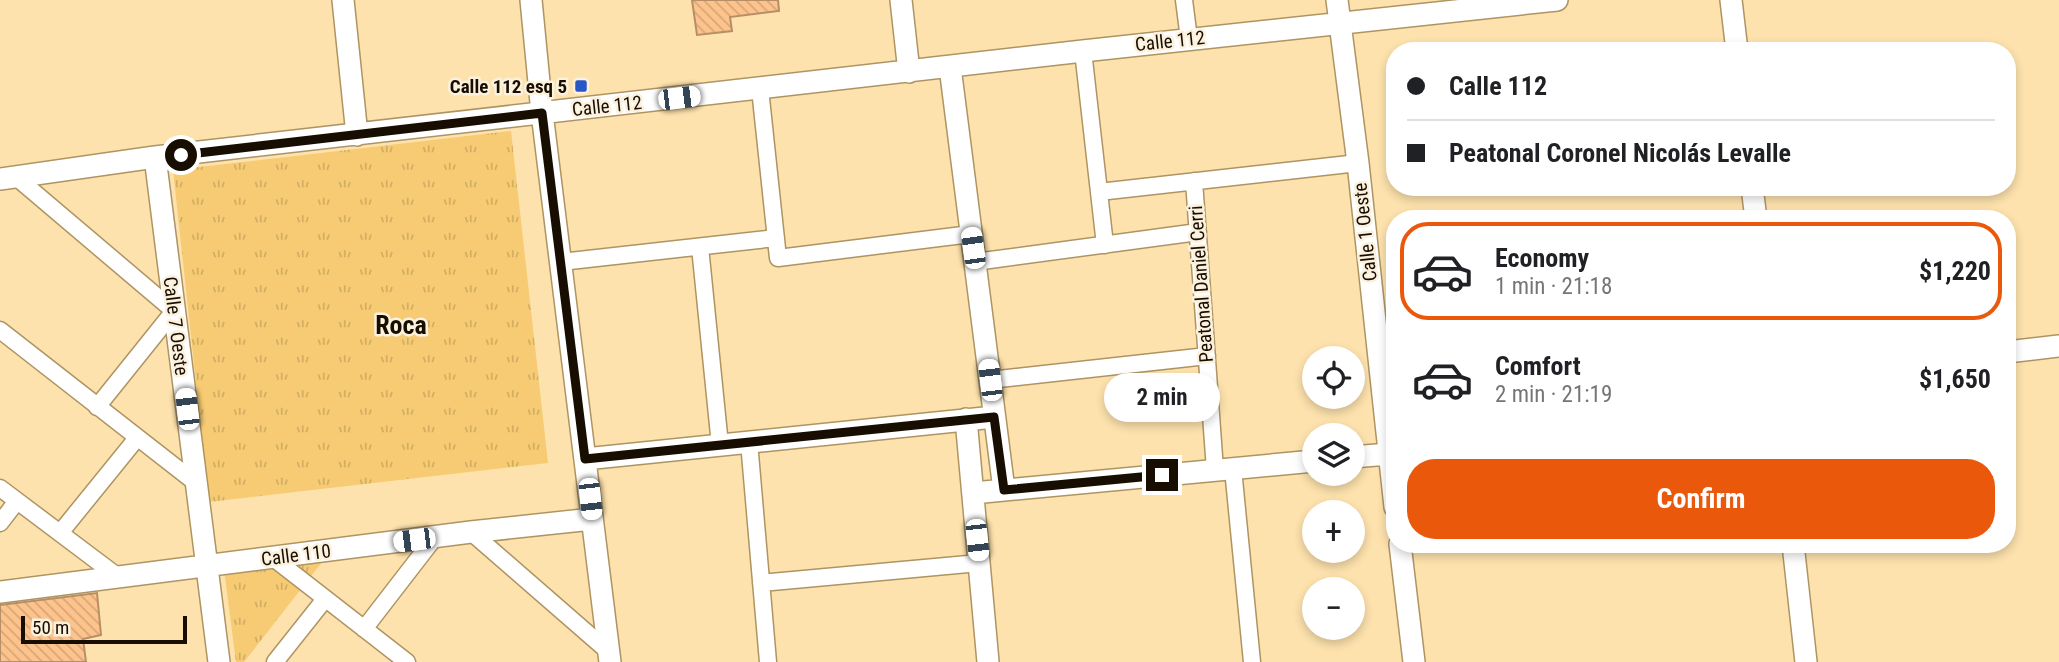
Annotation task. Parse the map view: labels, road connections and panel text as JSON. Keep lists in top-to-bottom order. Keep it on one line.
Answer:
{"streets":{"street":["Calle 112","Calle 1 Oeste","Peatonal Daniel Cerri","Calle 7 Oeste","Calle 110"]},"crossings":[["Calle 112","Calle 1 Oeste"],["Calle 112","Calle 7 Oeste"],["Calle 7 Oeste","Calle 110"]],"districts":["Roca"],"places":{"transit":["Calle 112 esq 5"]},"scale_bar":"50 m","page":{"banner":["Calle 112","Peatonal Coronel Nicolás Levalle"],"list":[{"name":"Economy","note":"1 min · 21:18","value":"$1,220"},{"name":"Comfort","note":"2 min · 21:19","value":"$1,650"}],"map_buttons":["+","−"],"bubble":"2 min","buttons":"Confirm","scale":"50 m"}}
